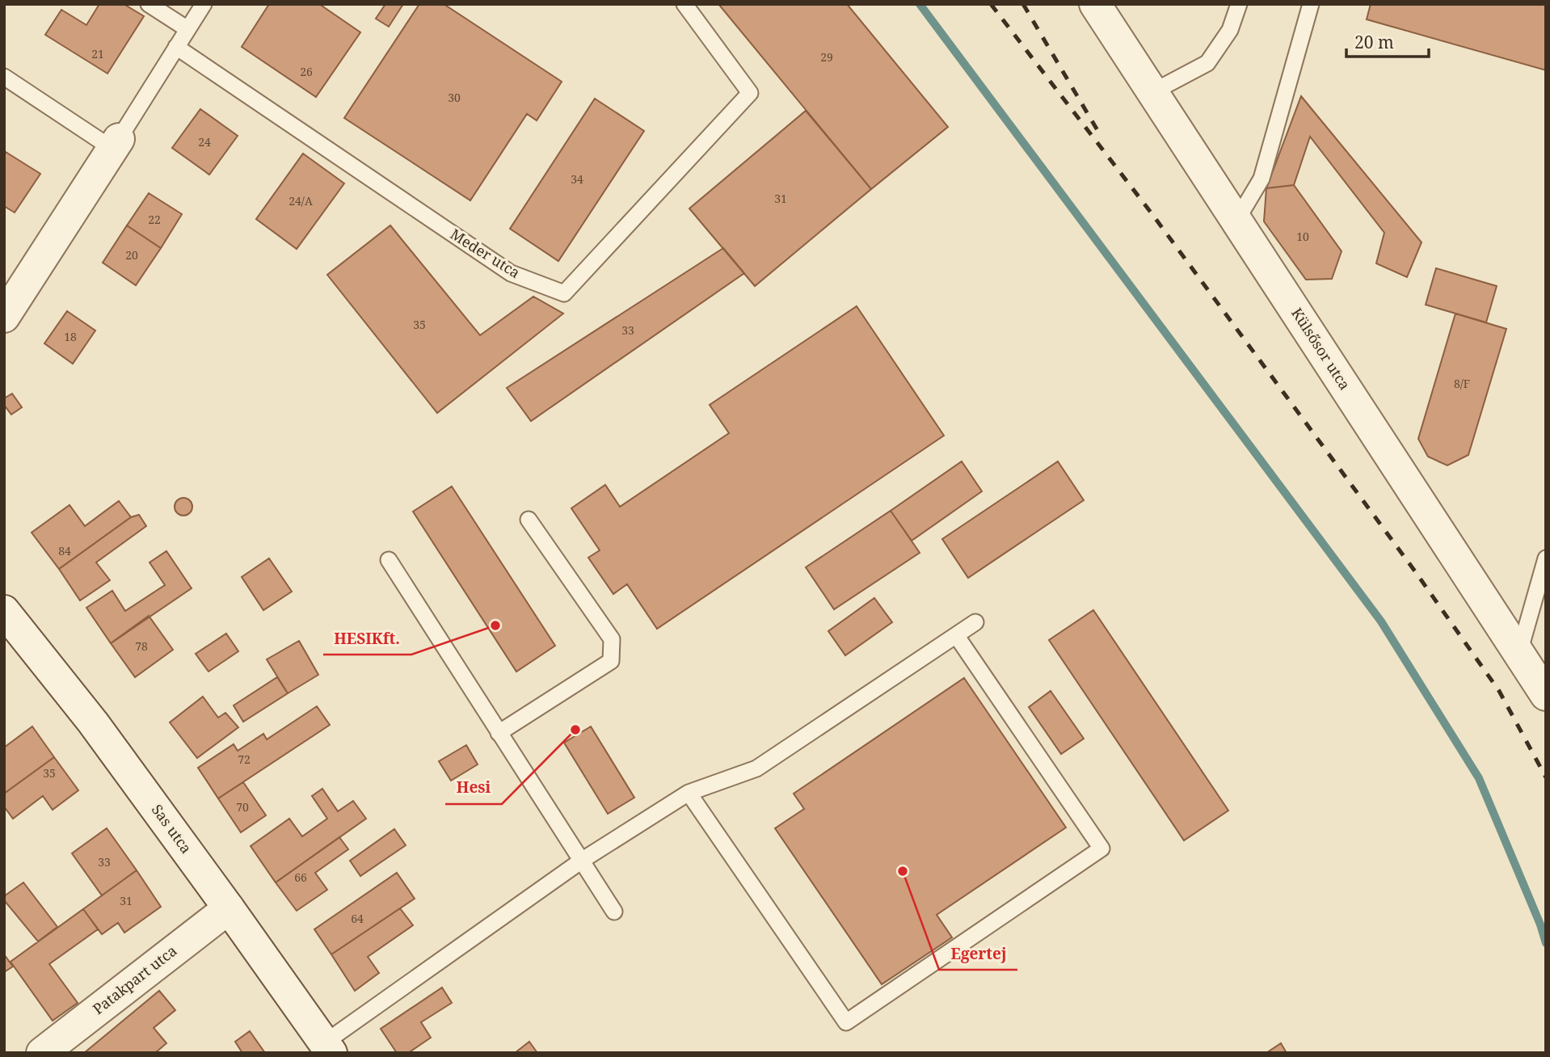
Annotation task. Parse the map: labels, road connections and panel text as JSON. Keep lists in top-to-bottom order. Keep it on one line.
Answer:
{"streets":{"street":["Külsősor utca","Sas utca","Patakpart utca"],"lane":["Meder utca"]},"crossings":[["Sas utca","Patakpart utca"]],"places":["HESIKft.","Hesi","Egertej"],"house_numbers":["21","29","26","30","24","34","31","24/A","22","10","20","35","33","18","8/F","84","78","72","35","70","33","66","31","64"],"scale_bar":"20 m"}
